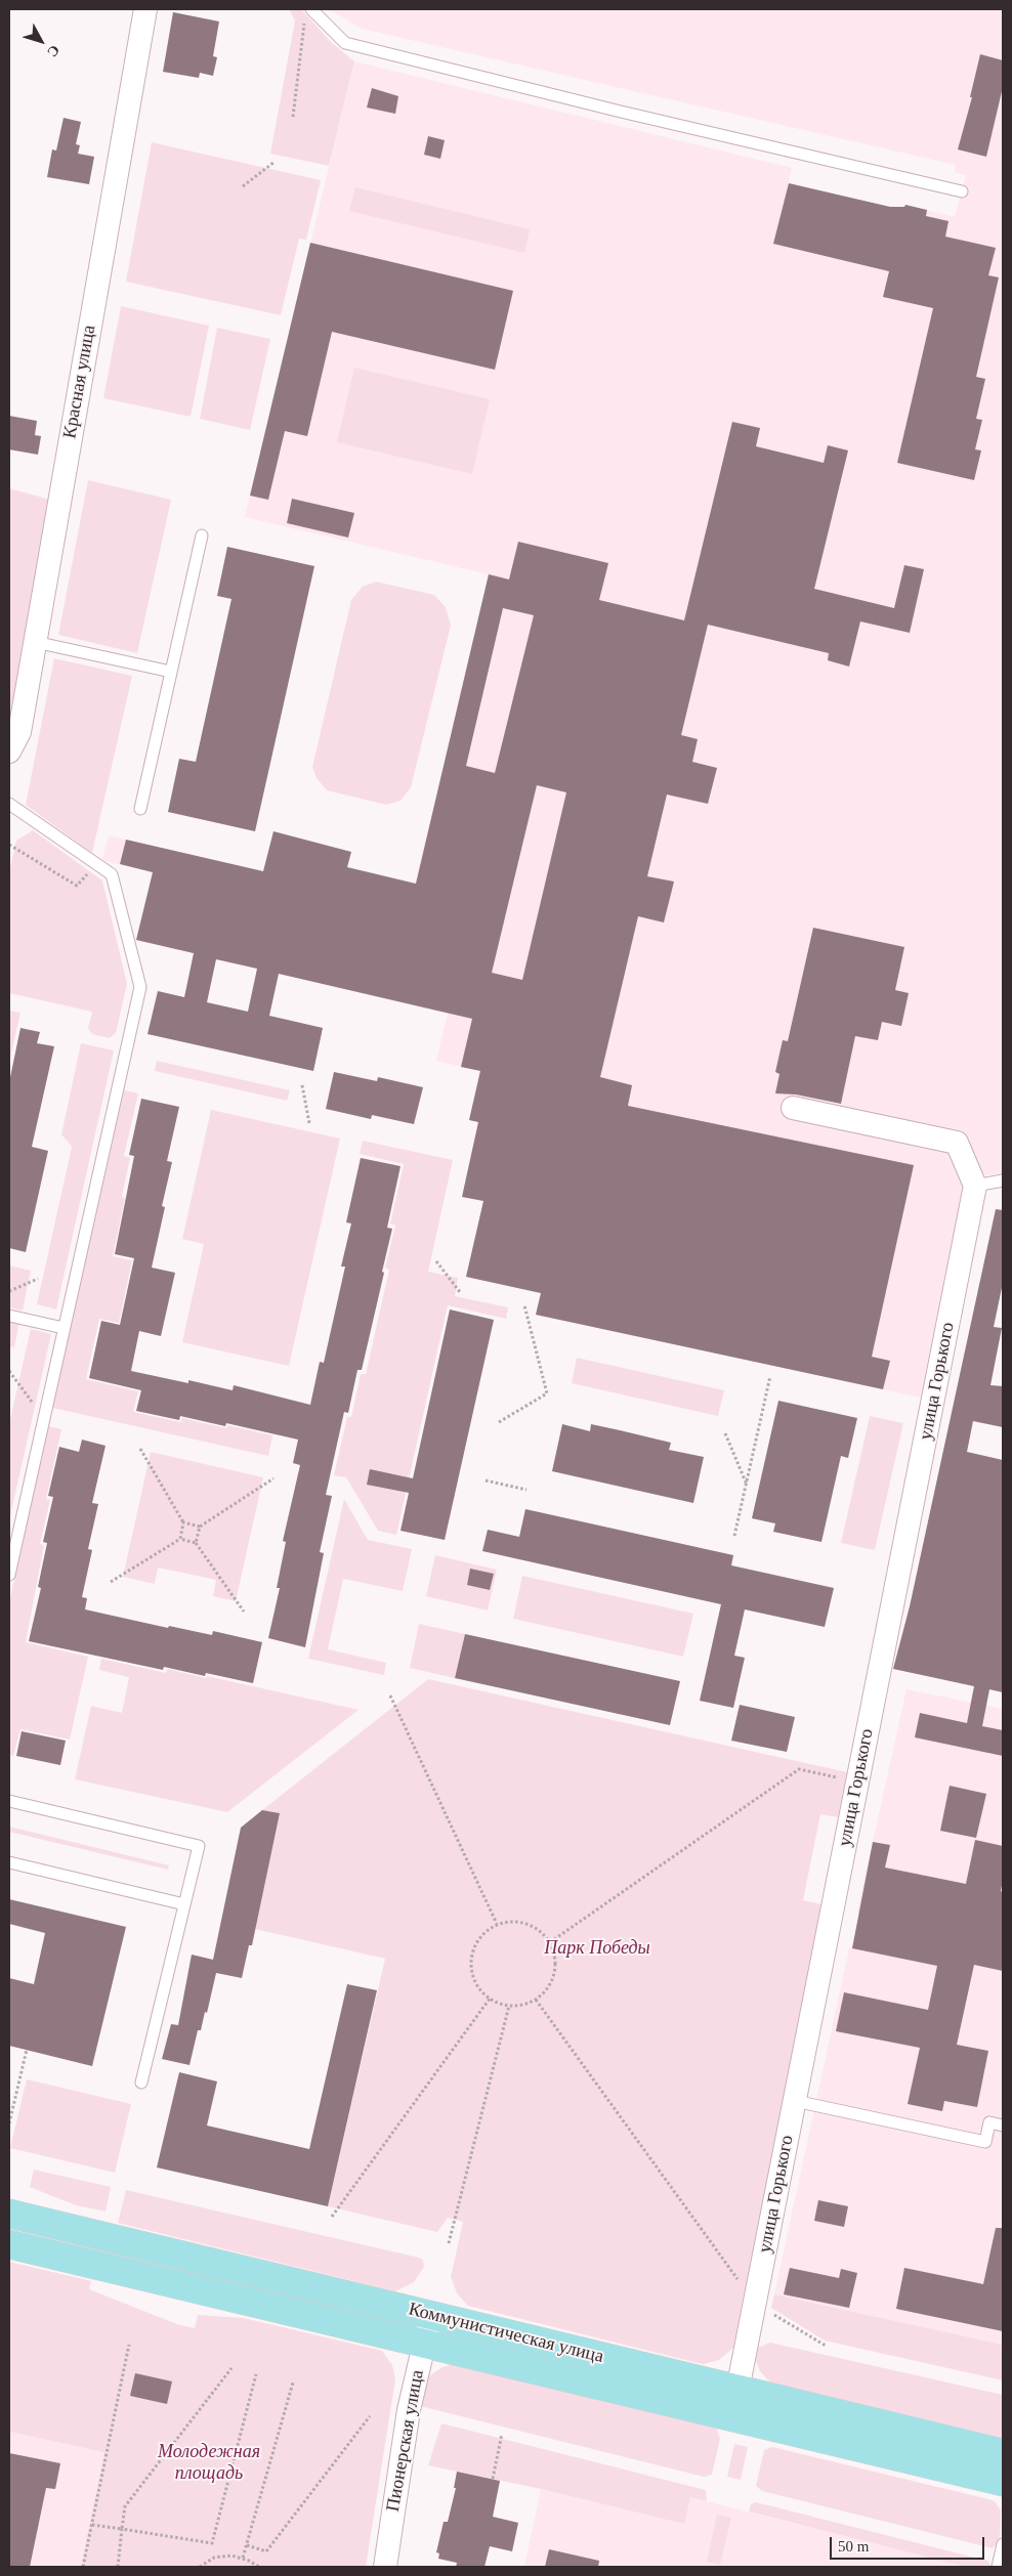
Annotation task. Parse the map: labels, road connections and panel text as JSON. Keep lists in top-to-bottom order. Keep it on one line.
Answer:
{"streets":{"main road":["Коммунистическая улица"],"street":["Красная улица","улица Горького","Пионерская улица"]},"crossings":[["улица Горького","Коммунистическая улица"],["Коммунистическая улица","Пионерская улица"]],"parks":["Парк Победы","Молодежная площадь"],"scale_bar":"50 m","north":"bottom right"}
